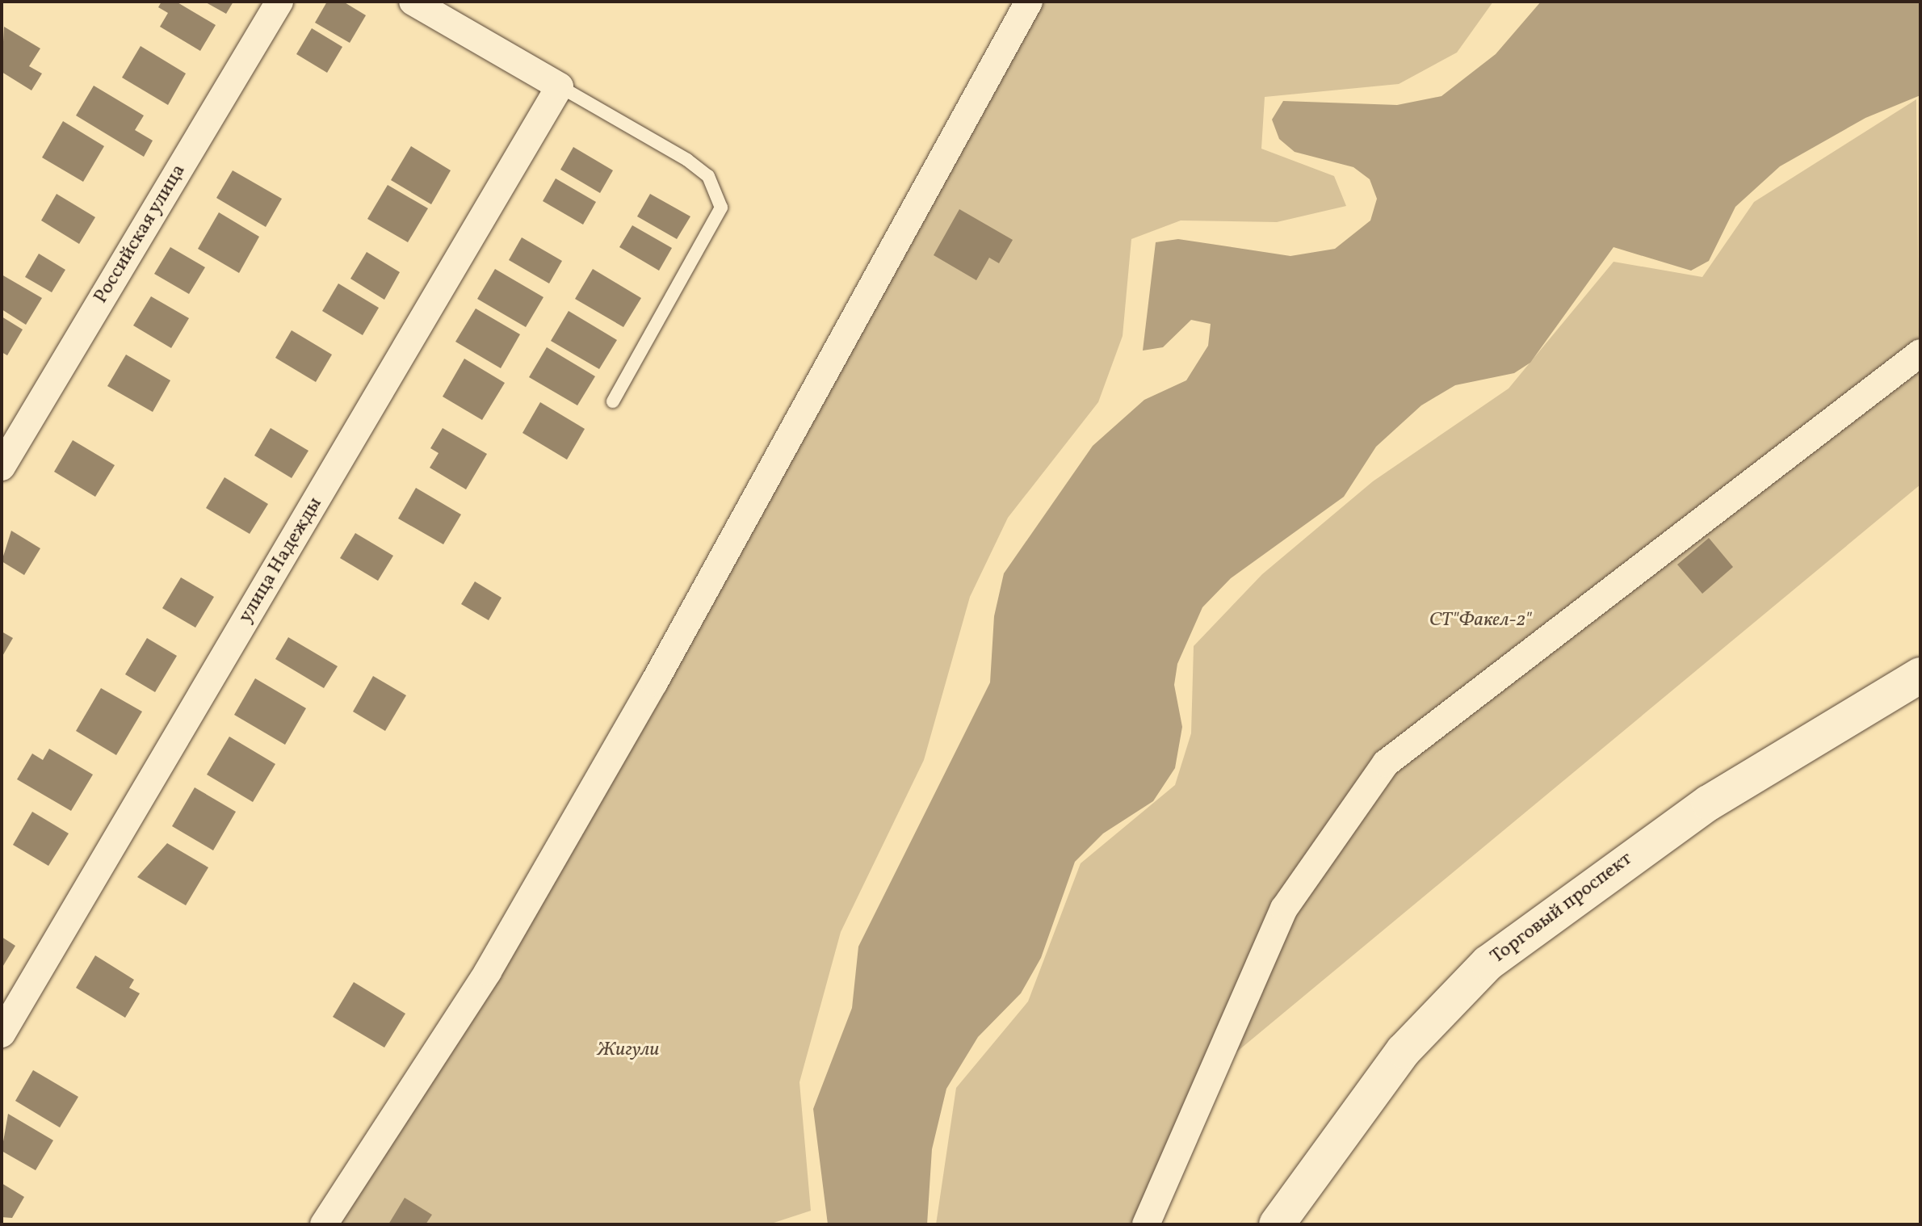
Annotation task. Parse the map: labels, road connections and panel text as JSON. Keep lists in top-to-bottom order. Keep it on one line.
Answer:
{"streets":{"street":["Российская улица","улица Надежды","Торговый проспект"]},"parks":["СТ\"Факел-2\"","Жигули"]}
